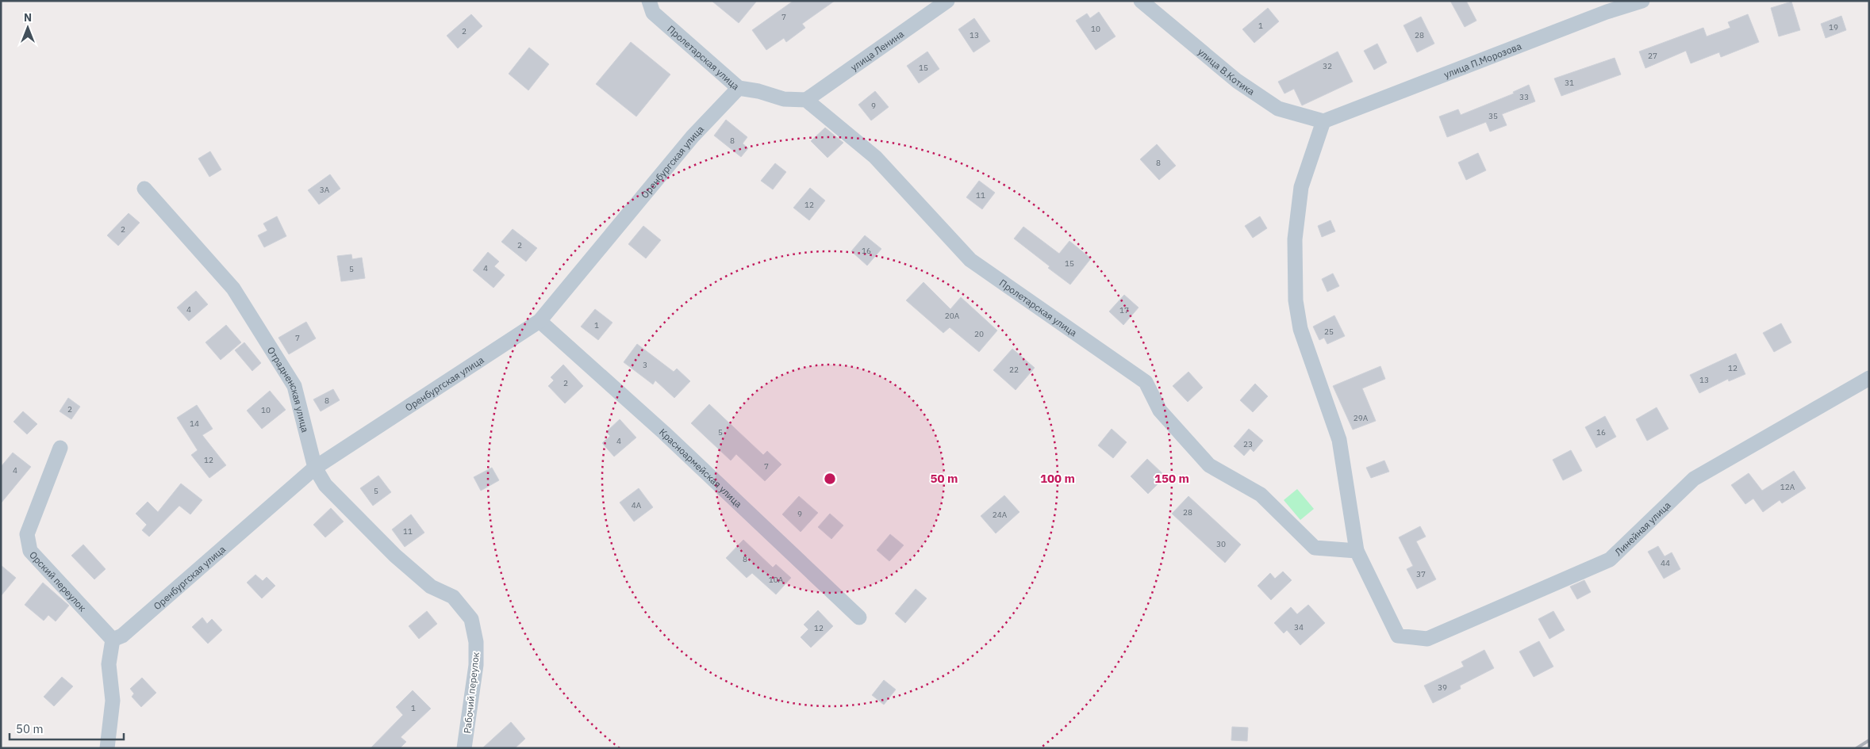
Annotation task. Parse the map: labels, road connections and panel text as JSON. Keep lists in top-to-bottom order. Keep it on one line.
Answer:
{"streets":{"street":["улица Ленина","Пролетарская улица","улица П.Морозова","улица В.Котика","Оренбургская улица","Отрадненская улица","Красноармейская улица","Линейная улица","Орский переулок","Рабочий переулок"]},"crossings":[["улица Ленина","Пролетарская улица"],["Пролетарская улица","Оренбургская улица"],["Пролетарская улица","Линейная улица"],["улица П.Морозова","улица В.Котика"],["Оренбургская улица","Отрадненская улица"],["Оренбургская улица","Красноармейская улица"],["Оренбургская улица","Орский переулок"],["Отрадненская улица","Рабочий переулок"]],"house_numbers":["7","1","19","10","2","13","28","27","32","15","31","33","9","35","8","8","3А","11","12","2","2","16","15","4","5","4","17","20А","1","25","20","7","3","12","22","13","2","8","2","10","29А","14","5","16","4","23","12","7","4","12А","5","4А","28","9","24А","11","30","8","44","37","10А","34","12","39","1"],"scale_bar":"50 m","north":"top","rings":["50 m","100 m","150 m"]}
